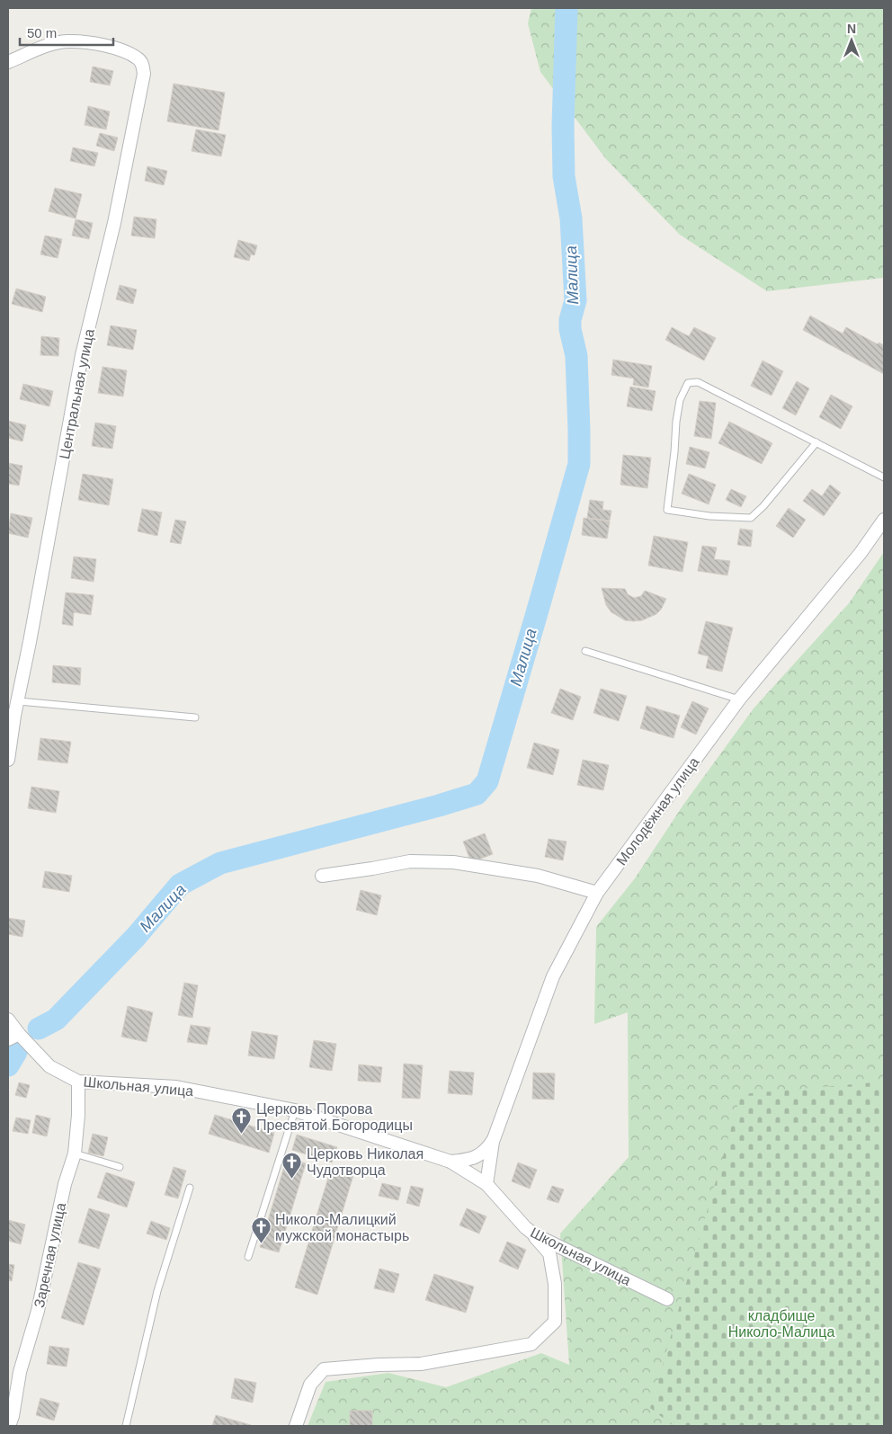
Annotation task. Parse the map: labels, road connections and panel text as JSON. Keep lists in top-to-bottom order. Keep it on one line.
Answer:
{"streets":{"street":["Центральная улица","Молодёжная улица","Школьная улица","Заречная улица"]},"crossings":[["Молодёжная улица","Школьная улица"],["Школьная улица","Заречная улица"]],"water":["Малица"],"parks":["кладбище Николо-Малица"],"places":{"church":["Церковь Покрова Пресвятой Богородицы","Церковь Николая Чудотворца","Николо-Малицкий мужской монастырь"]},"scale_bar":"50 m","north":"top"}
